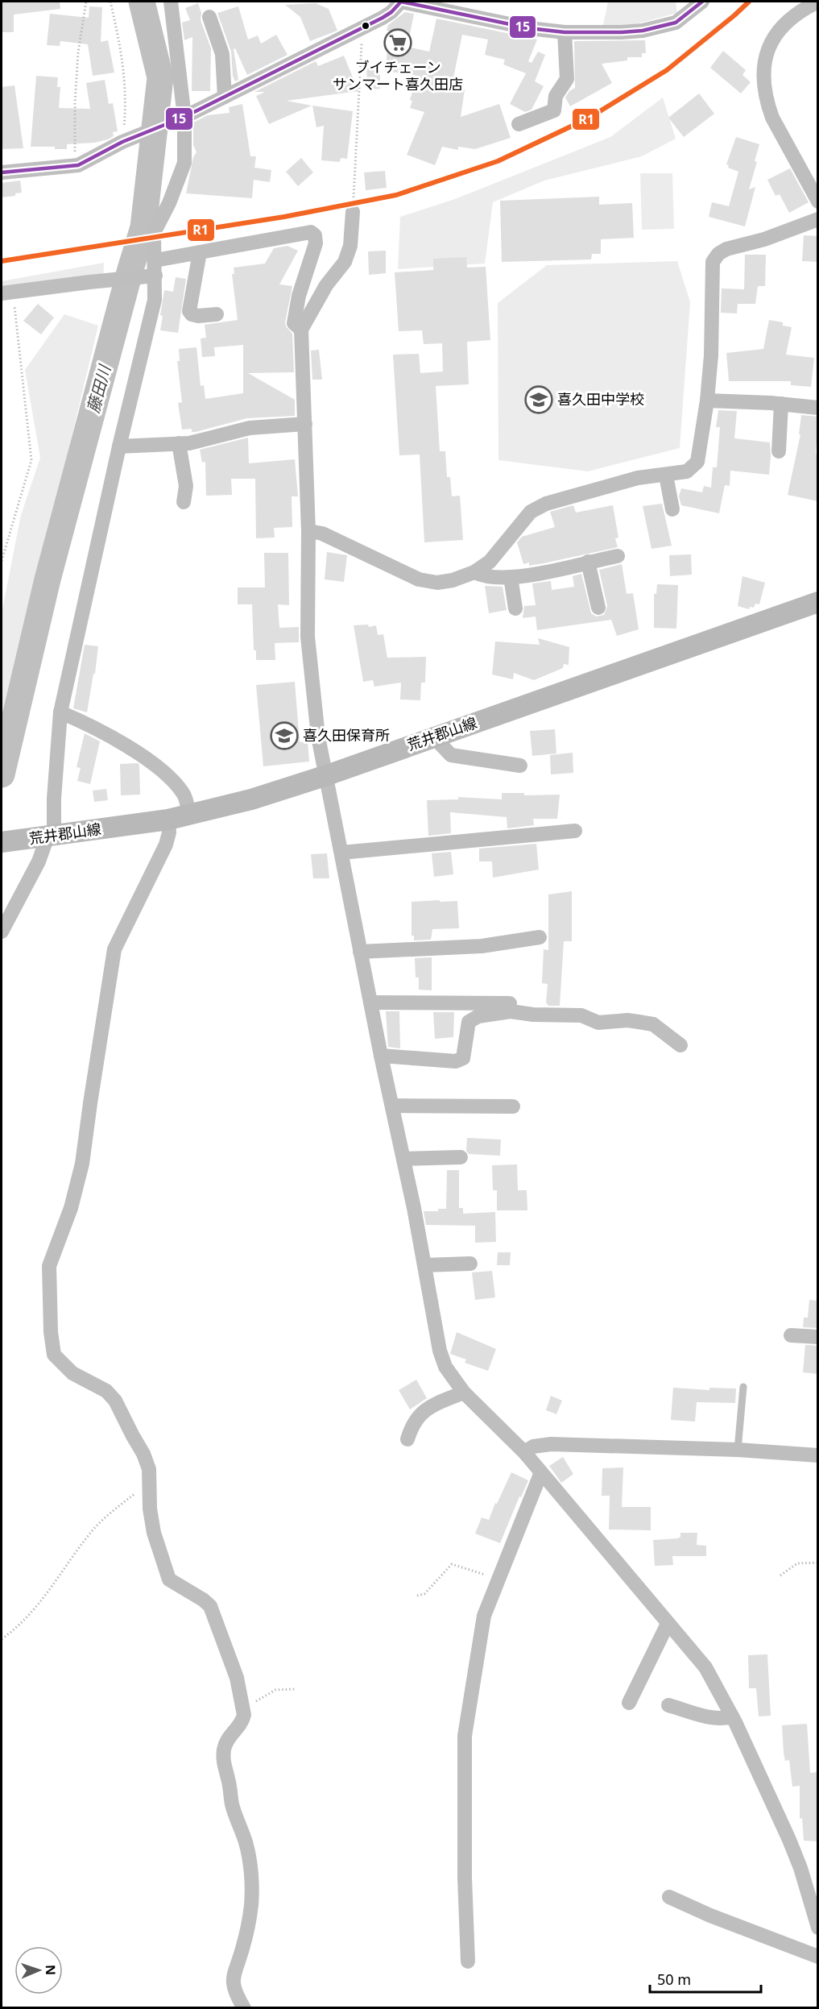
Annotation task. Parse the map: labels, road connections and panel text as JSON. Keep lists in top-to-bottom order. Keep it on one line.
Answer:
{"streets":{"main road":["荒井郡山線"]},"water":["藤田川"],"places":{"supermarket":["ブイチェーン サンマート喜久田店"],"school or university":["喜久田中学校","喜久田保育所"]},"lines":["transit line R1","transit line 15"],"scale_bar":"50 m","north":"right"}
